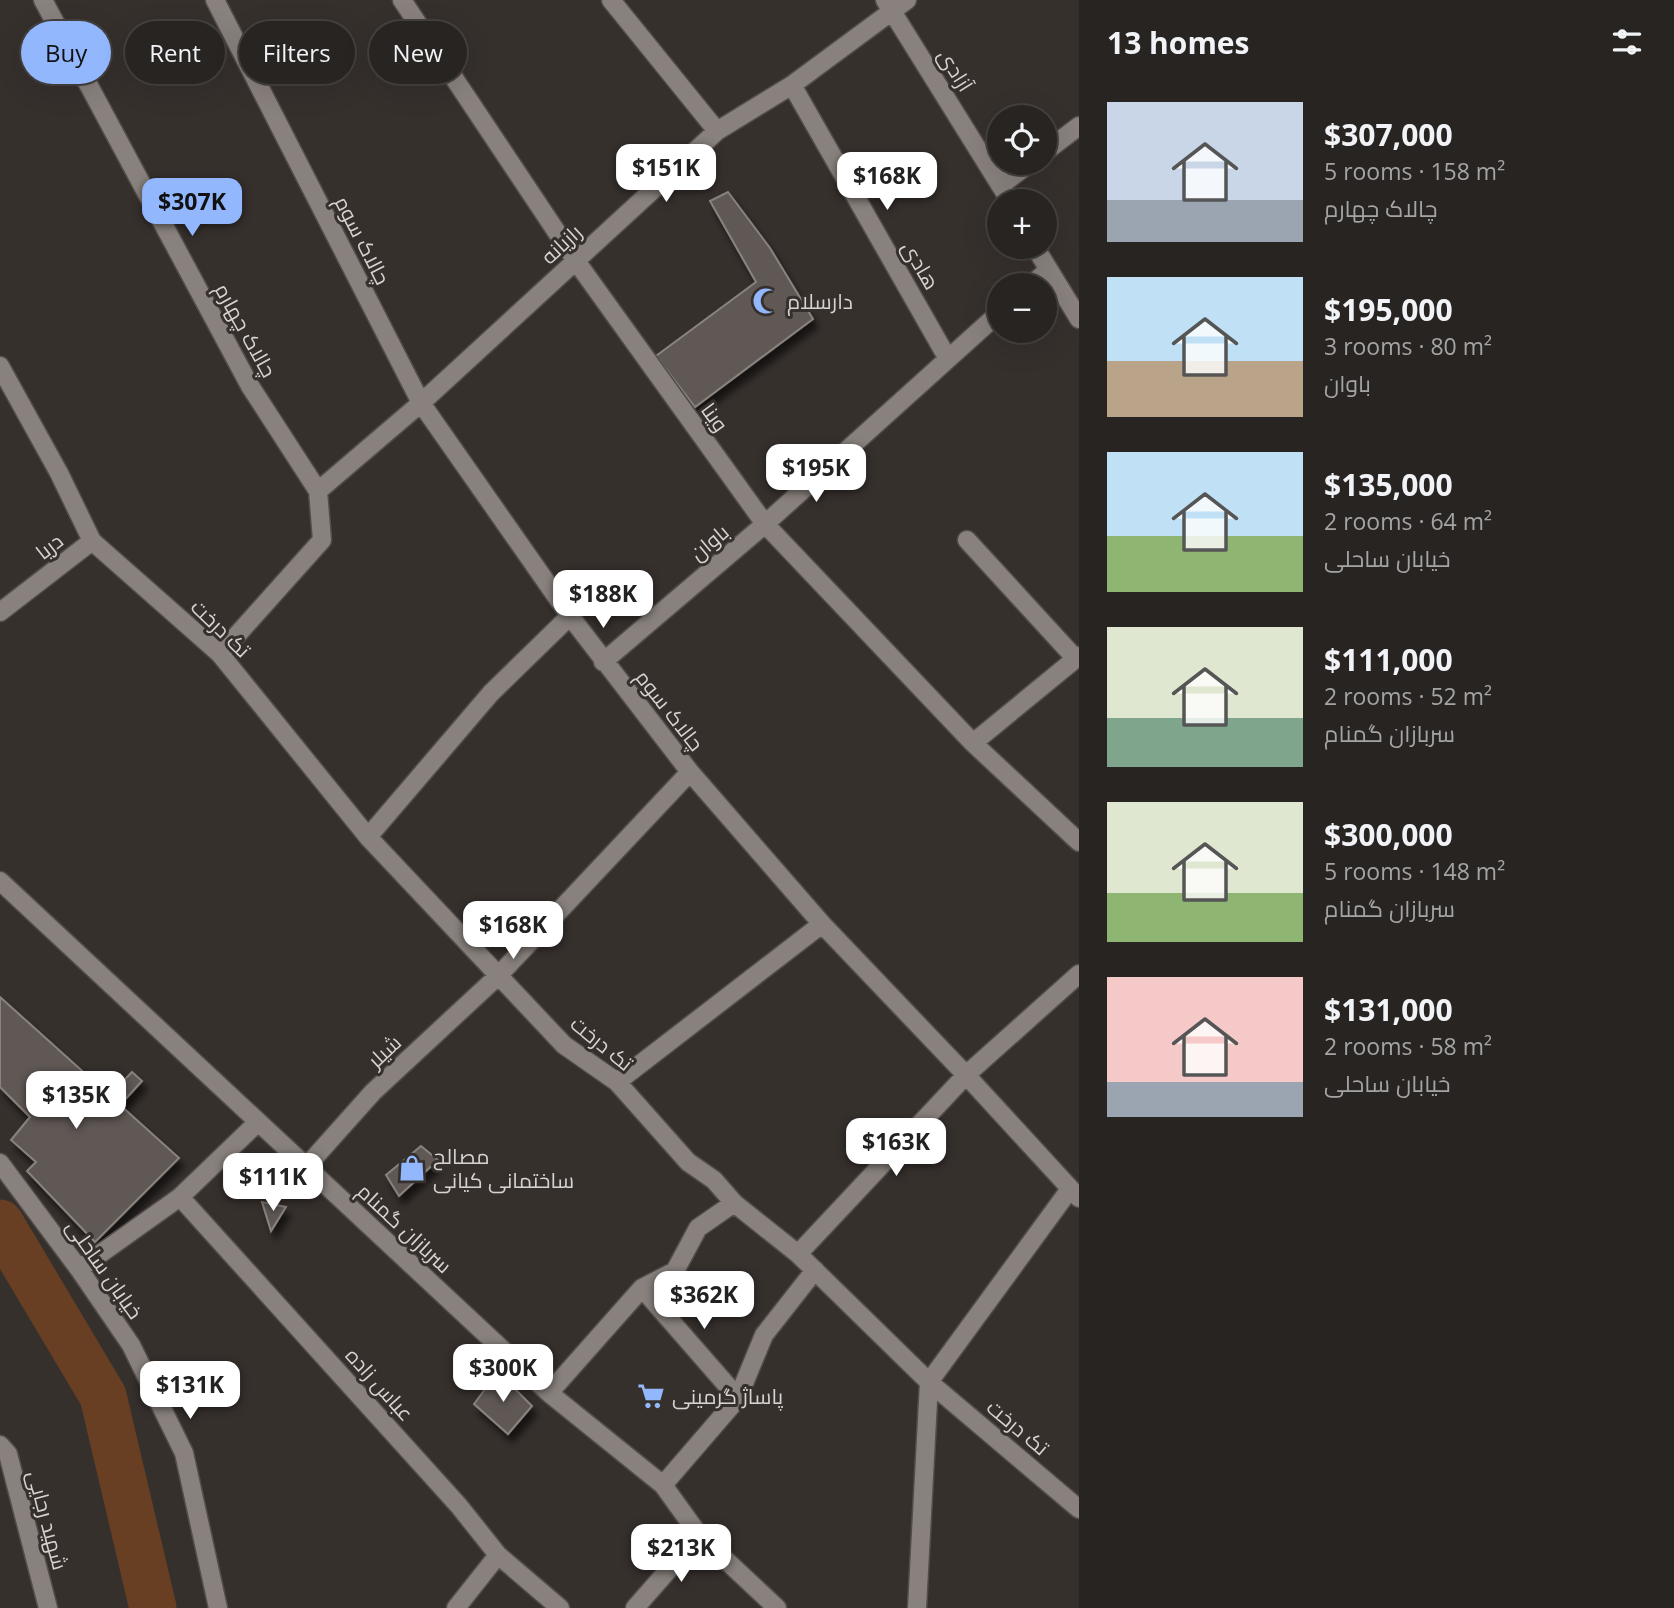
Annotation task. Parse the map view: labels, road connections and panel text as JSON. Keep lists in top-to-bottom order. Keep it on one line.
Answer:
{"streets":{"street":["آزادی","چالاک سوم","رازیانه","هادی","چالاک چهارم","وینا","باوان","دریا","تک درخت","شیلر","سربازان گمنام","خیابان ساحلی","عباس زاده","شهید رجایی"]},"crossings":[["آزادی","رازیانه"],["چالاک سوم","رازیانه"],["چالاک سوم","باوان"],["چالاک سوم","شیلر"],["رازیانه","هادی"],["رازیانه","چالاک چهارم"],["رازیانه","وینا"],["هادی","باوان"],["وینا","باوان"],["دریا","تک درخت"],["تک درخت","شیلر"],["شیلر","سربازان گمنام"]],"places":{"mosque":["دارسلام"],"shop":["مصالح ساختمانی کیانی"],"supermarket":["پاساژ گرمینی"]},"page":{"heading":"13 homes","chip":["Buy","Rent","Filters","New"],"list":[{"name":"$307,000","note":"5 rooms · 158 m² · چالاک چهارم"},{"name":"$195,000","note":"3 rooms · 80 m² · باوان"},{"name":"$135,000","note":"2 rooms · 64 m² · خیابان ساحلی"},{"name":"$111,000","note":"2 rooms · 52 m² · سربازان گمنام"},{"name":"$300,000","note":"5 rooms · 148 m² · سربازان گمنام"},{"name":"$131,000","note":"2 rooms · 58 m² · خیابان ساحلی"}],"map_buttons":["+","−"],"price":["$151K","$168K","$307K","$195K","$188K","$168K","$135K","$163K","$111K","$362K","$300K","$131K","$213K"]}}
